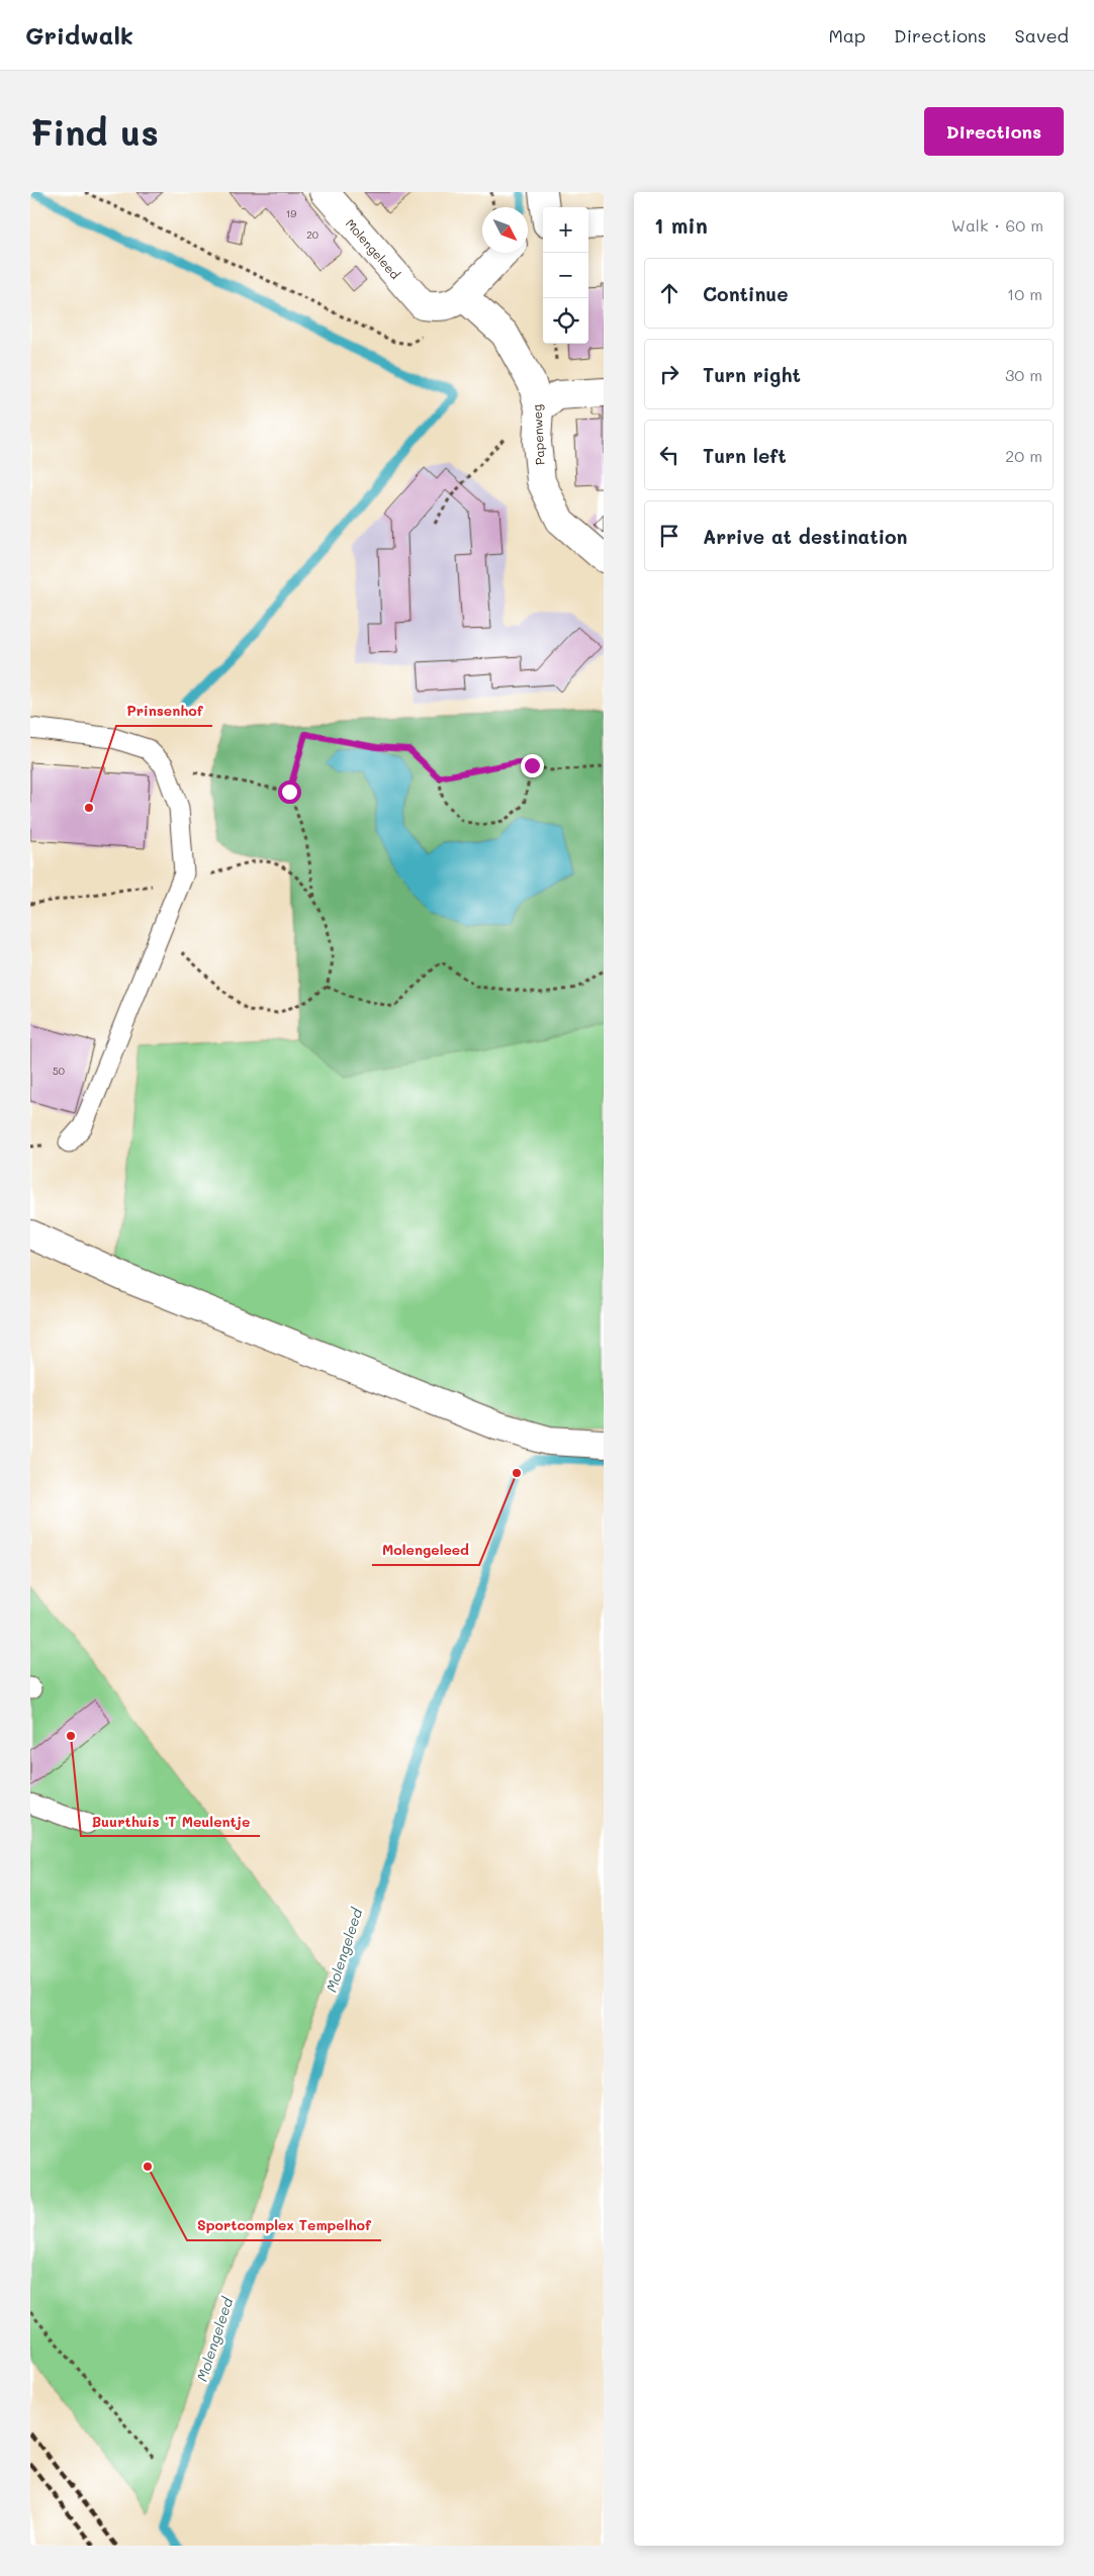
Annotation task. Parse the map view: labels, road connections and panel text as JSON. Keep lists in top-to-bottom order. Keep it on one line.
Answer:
{"streets":{"street":["Molengeleed","Papenweg"]},"water":["Molengeleed"],"places":["Prinsenhof","Molengeleed","Buurthuis 'T Meulentje","Sportcomplex Tempelhof"],"house_numbers":["19","20","50"],"north":"bottom right","page":{"header":"Gridwalk","nav":["Map","Directions","Saved"],"buttons":"Directions","title":"Find us","heading":["1 min","Walk · 60 m"],"map_buttons":["+","−"],"list":[["Continue","10 m"],["Turn right","30 m"],["Turn left","20 m"],"Arrive at destination"]}}
